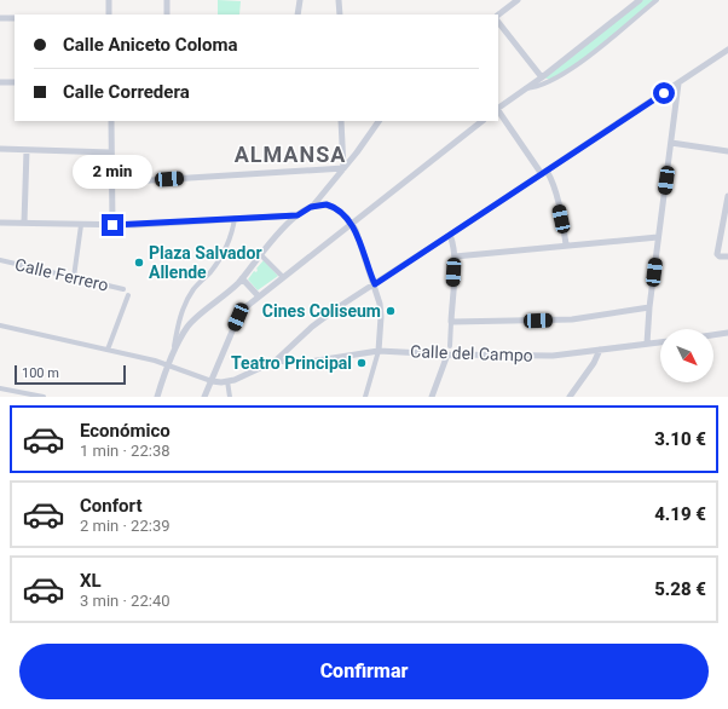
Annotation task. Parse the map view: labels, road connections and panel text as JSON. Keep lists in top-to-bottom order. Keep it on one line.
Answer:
{"streets":{"street":["Calle Ferrero","Calle del Campo"]},"districts":["ALMANSA"],"places":["Plaza Salvador Allende","Cines Coliseum","Teatro Principal"],"scale_bar":"100 m","north":"bottom right","page":{"banner":["Calle Aniceto Coloma","Calle Corredera"],"bubble":"2 min","scale":"100 m","list":[{"name":"Económico","note":"1 min · 22:38","value":"3.10 €"},{"name":"Confort","note":"2 min · 22:39","value":"4.19 €"},{"name":"XL","note":"3 min · 22:40","value":"5.28 €"}],"buttons":"Confirmar"}}
